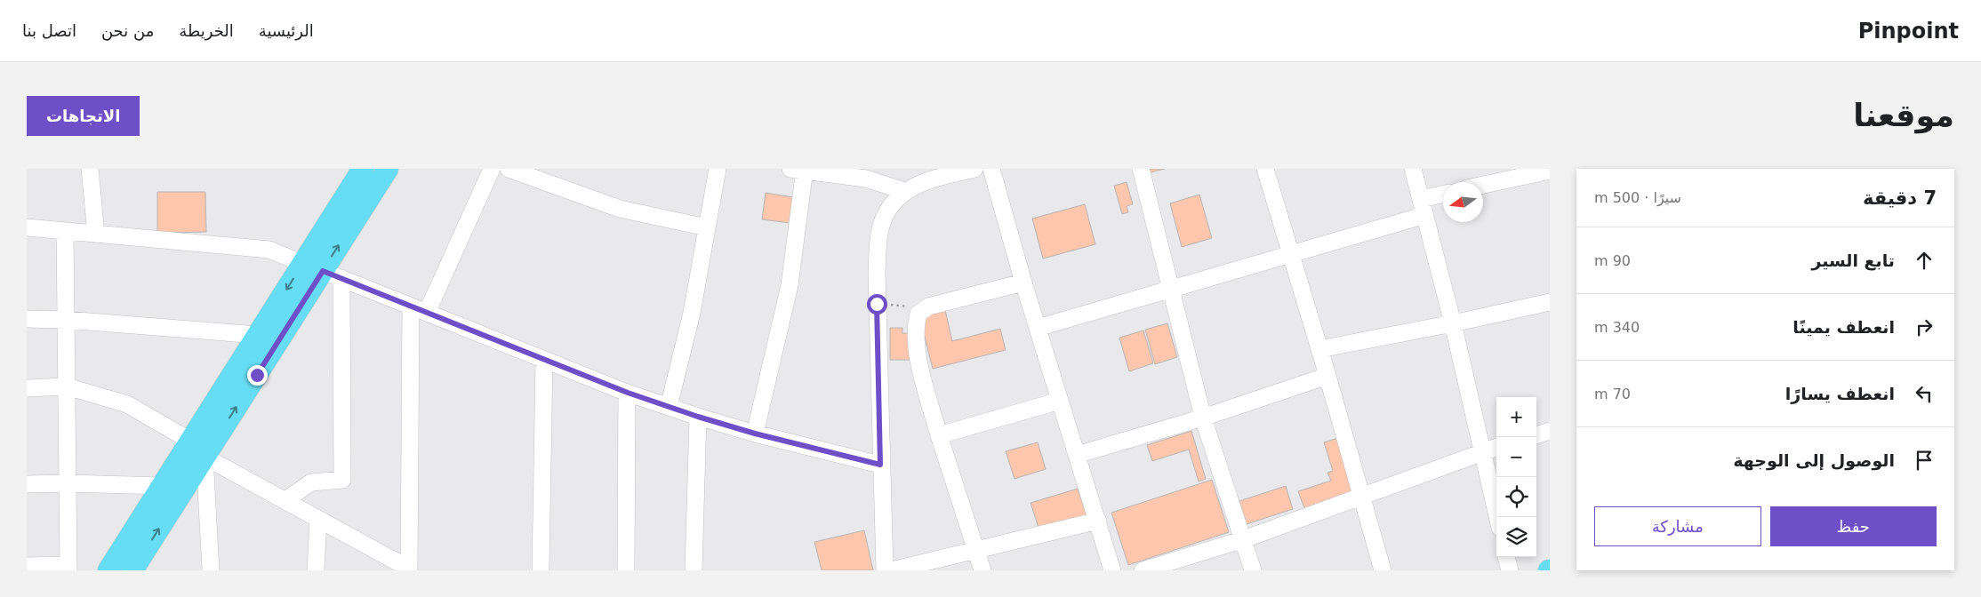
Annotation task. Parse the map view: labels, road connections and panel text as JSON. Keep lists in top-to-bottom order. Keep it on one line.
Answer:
{"north":"left","page":{"header":"Pinpoint","nav":["الرئيسية","الخريطة","من نحن","اتصل بنا"],"buttons":["الاتجاهات",["حفظ","مشاركة"]],"title":"موقعنا","heading":["7 دقيقة","سيرًا · 500 m"],"list":[["تابع السير","90 m"],["انعطف يمينًا","340 m"],["انعطف يسارًا","70 m"],"الوصول إلى الوجهة"],"map_buttons":["+","−"]}}
